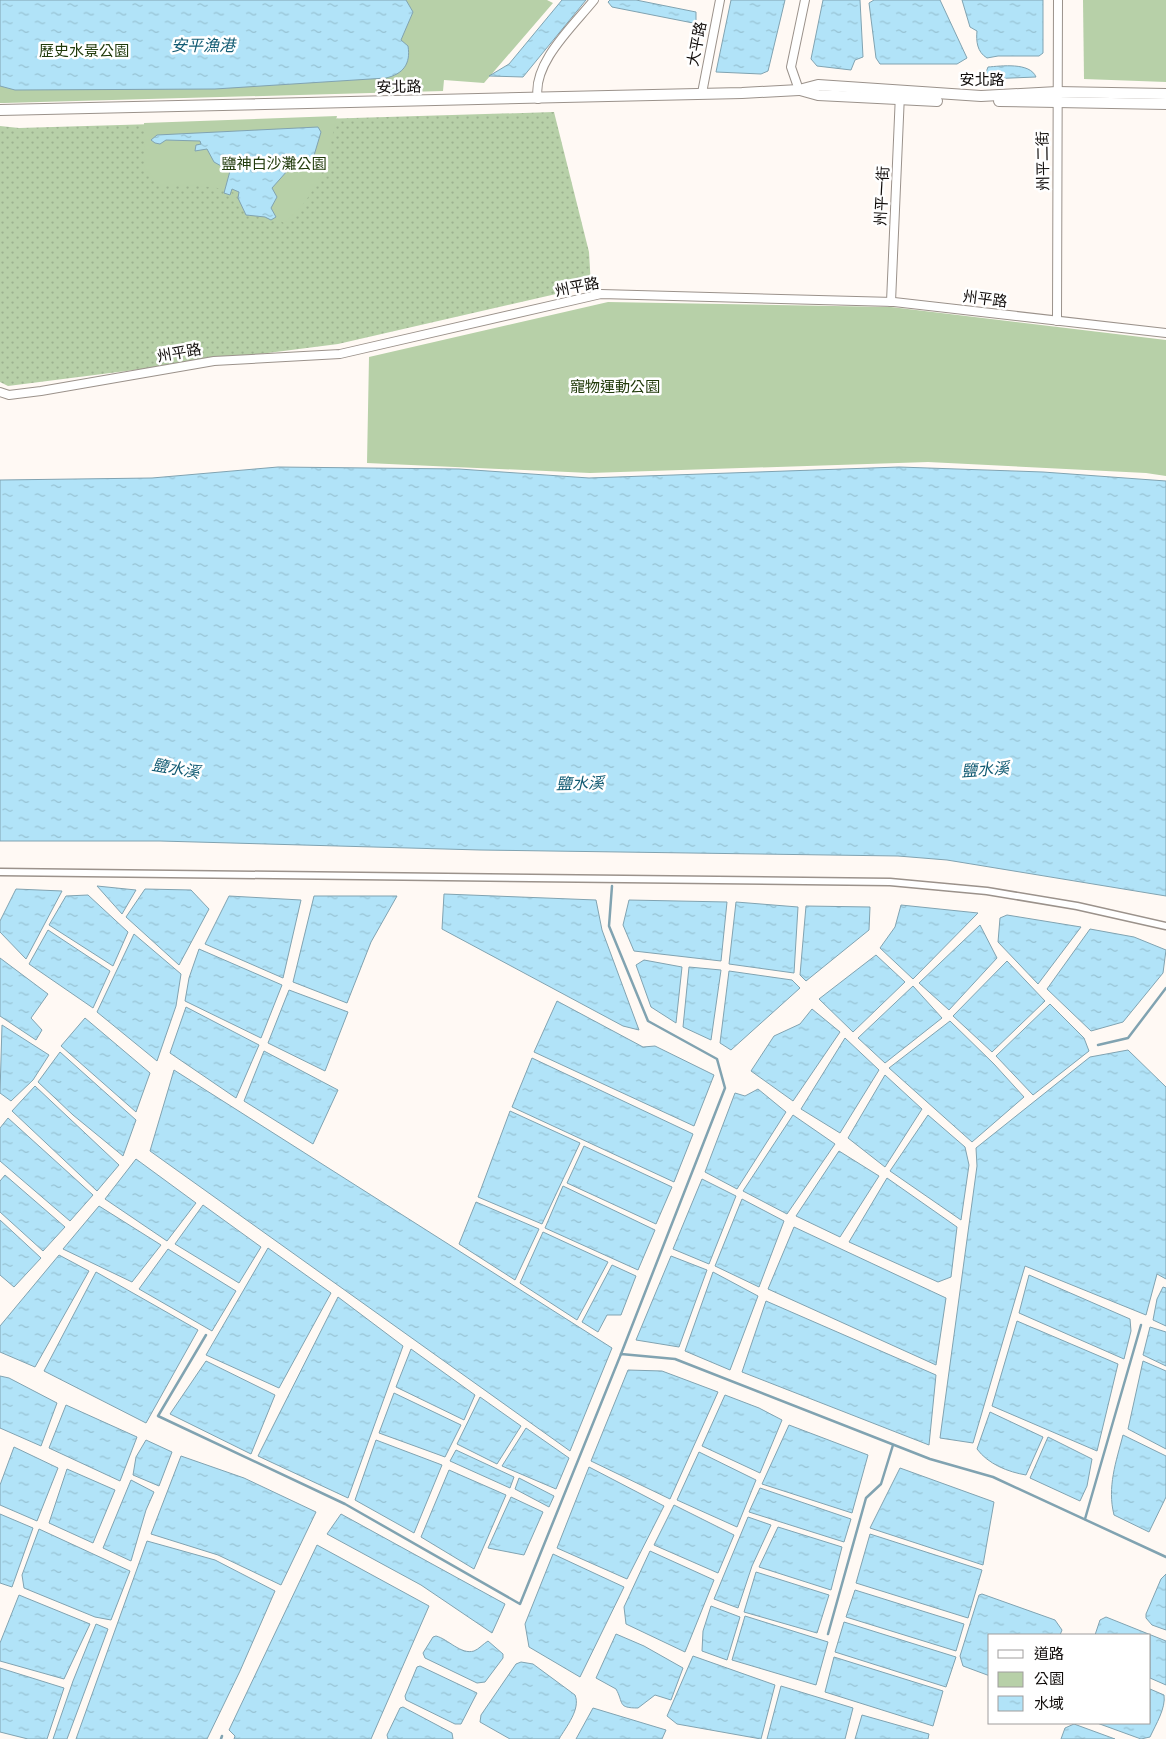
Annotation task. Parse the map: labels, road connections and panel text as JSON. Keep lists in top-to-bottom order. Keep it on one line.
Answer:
{"streets":{"street":["大平路","安北路","州平二街","州平一街","州平路"]},"crossings":[["大平路","安北路"],["安北路","州平二街"],["安北路","州平一街"],["州平二街","州平路"],["州平一街","州平路"]],"water":["安平漁港","鹽水溪"],"parks":["歷史水景公園","鹽神白沙灘公園","寵物運動公園"],"legend":["道路","公園","水域"]}
